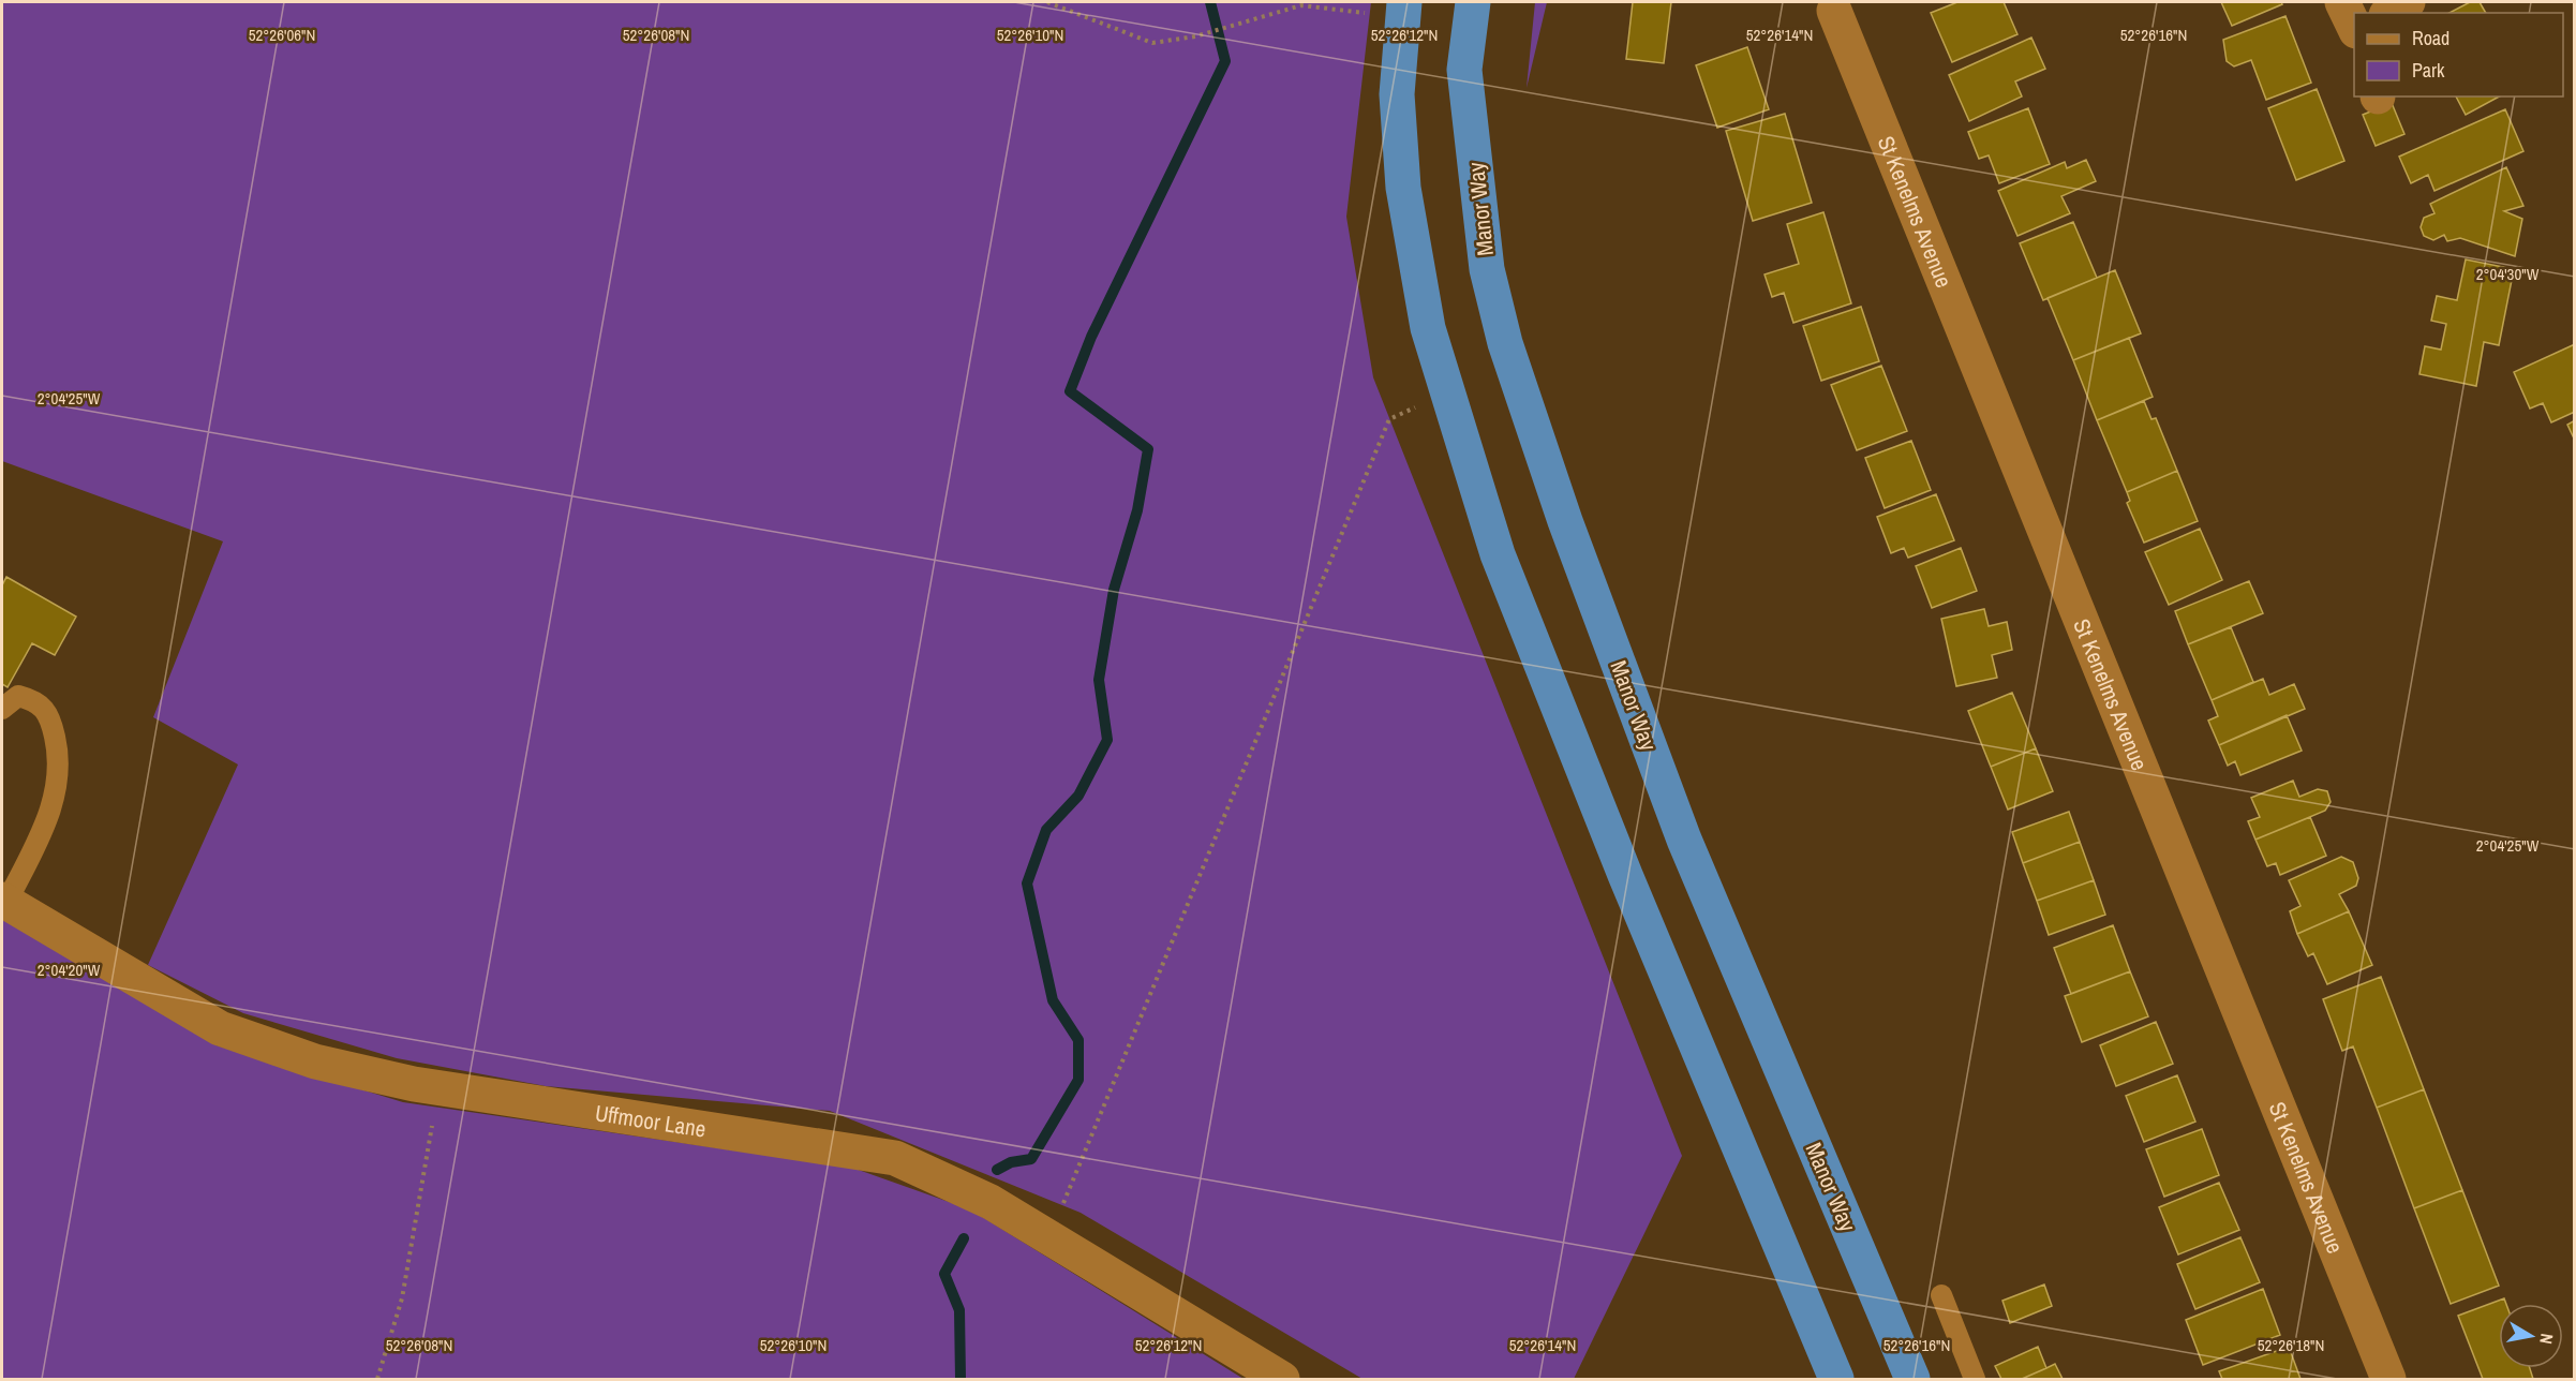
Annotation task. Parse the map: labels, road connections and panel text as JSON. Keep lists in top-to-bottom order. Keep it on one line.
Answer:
{"streets":{"highway":["Manor Way"],"street":["St Kenelms Avenue","Uffmoor Lane"]},"legend":["Road","Park"],"north":"right","coordinates":["52°26'06\"N","52°26'08\"N","52°26'10\"N","52°26'12\"N","52°26'14\"N","52°26'16\"N","2°04'30\"W","2°04'25\"W","2°04'20\"W","52°26'18\"N"]}
